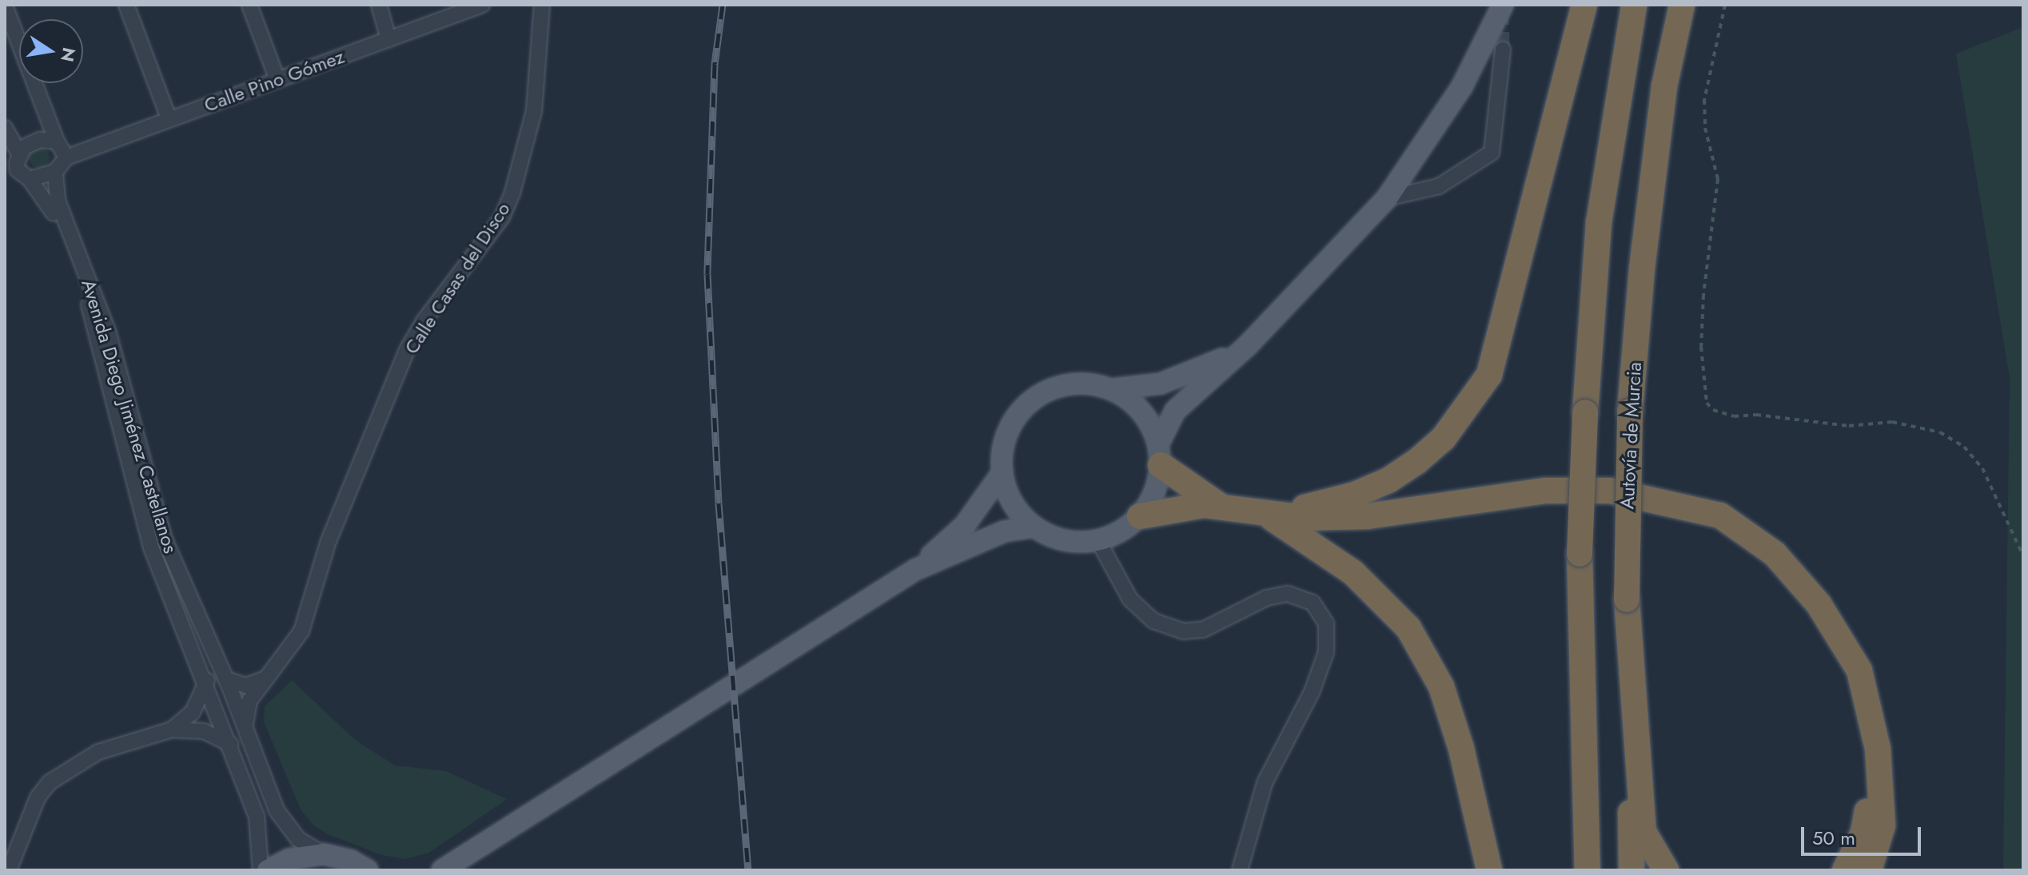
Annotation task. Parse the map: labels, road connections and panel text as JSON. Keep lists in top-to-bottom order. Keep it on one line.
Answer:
{"streets":{"highway":["Autovía de Murcia"],"street":["Calle Pino Gómez","Calle Casas del Disco","Avenida Diego Jiménez Castellanos"]},"crossings":[["Calle Casas del Disco","Avenida Diego Jiménez Castellanos"]],"scale_bar":"50 m","north":"right"}
